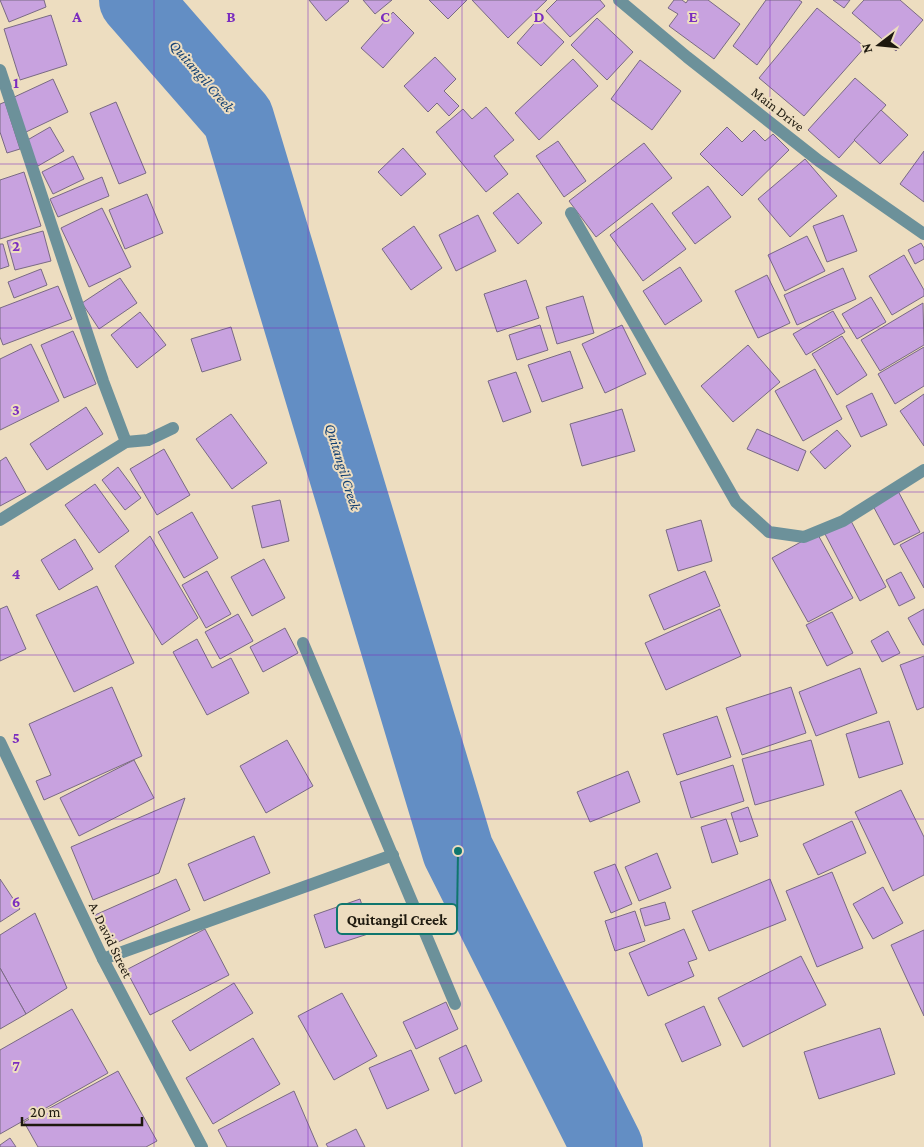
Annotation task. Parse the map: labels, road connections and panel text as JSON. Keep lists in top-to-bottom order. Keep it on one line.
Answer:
{"streets":{"street":["Main Drive","A. David Street"]},"water":["Quitangil Creek"],"places":["Quitangil Creek"],"scale_bar":"20 m","north":"left","grid":{"columns":["A","B","C","D","E"],"rows":["1","2","3","4","5","6","7"]}}
